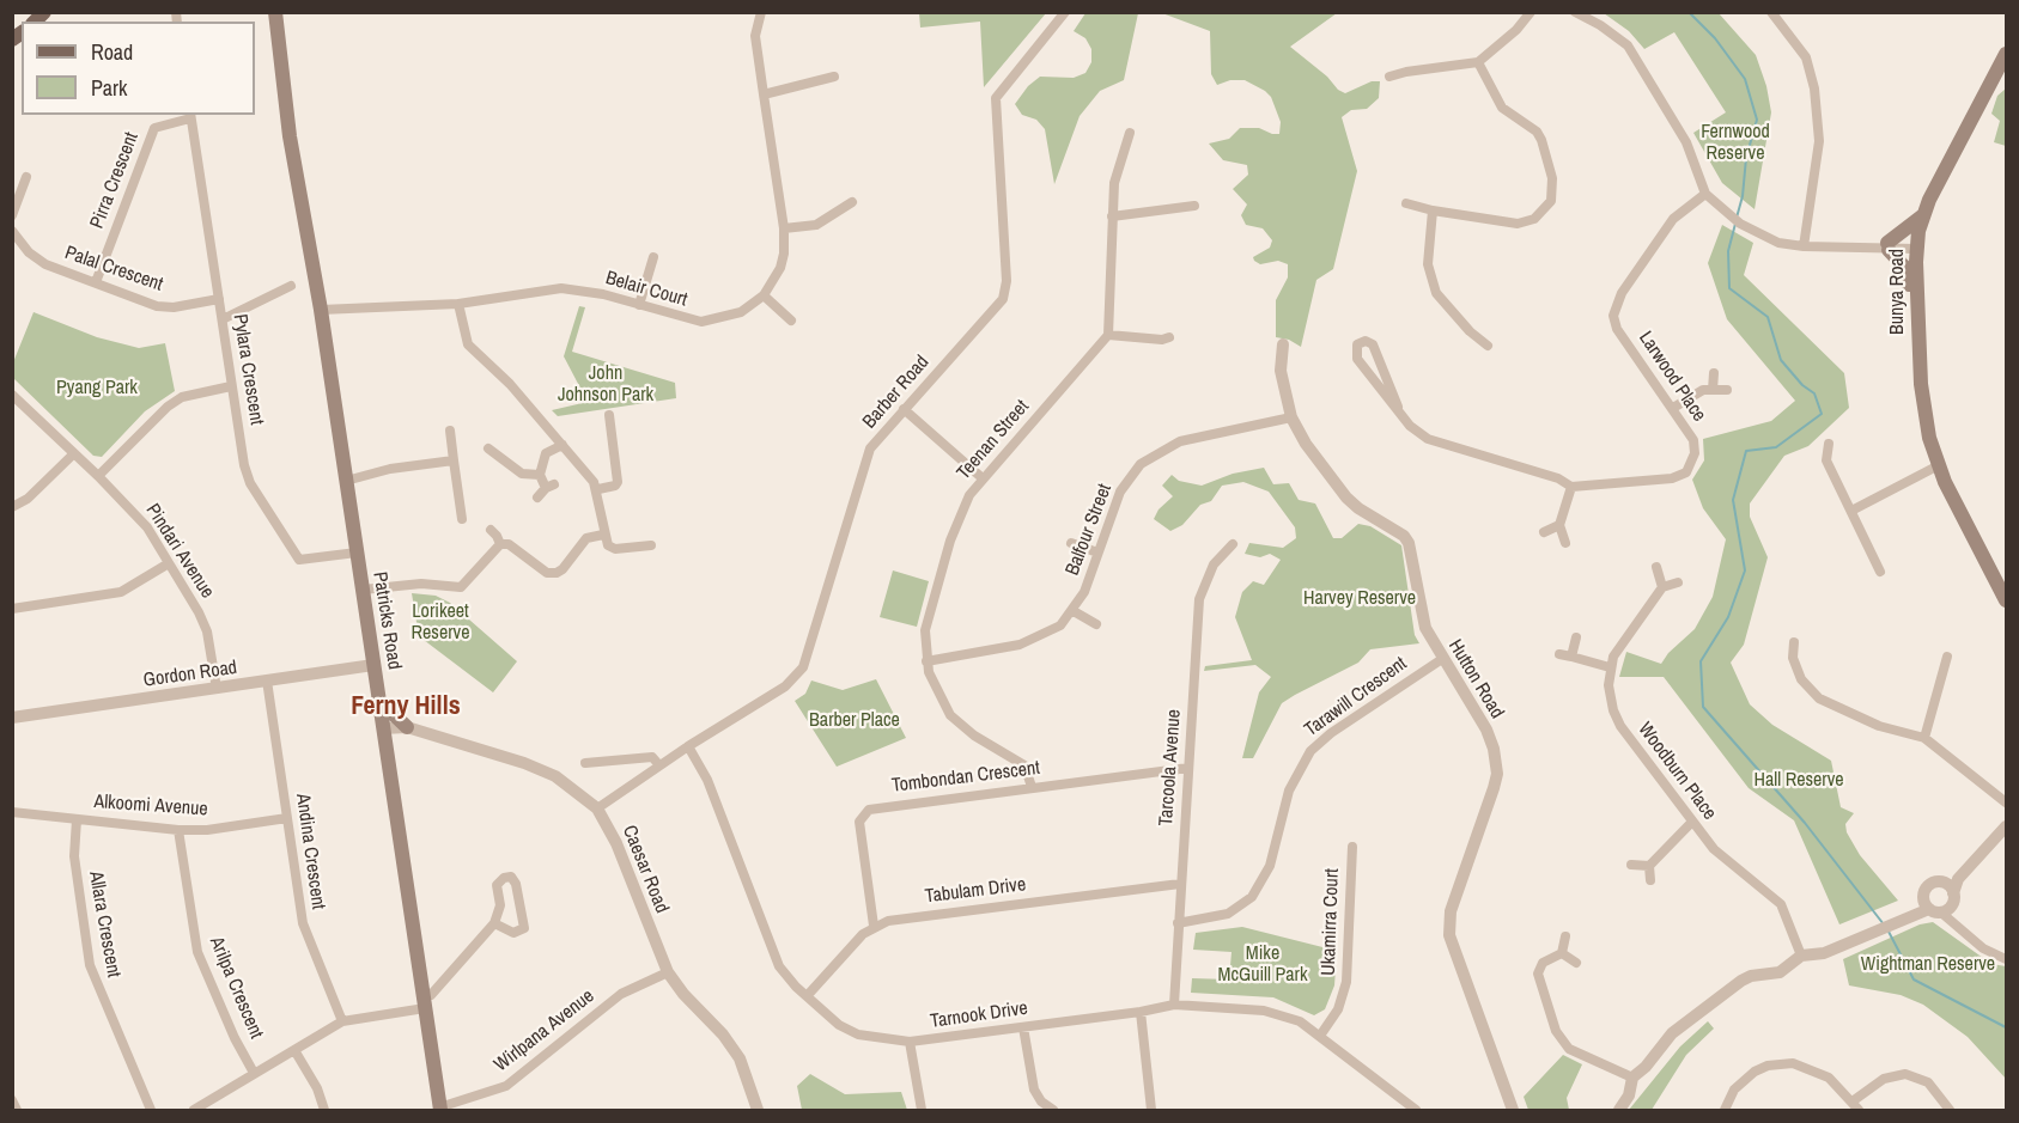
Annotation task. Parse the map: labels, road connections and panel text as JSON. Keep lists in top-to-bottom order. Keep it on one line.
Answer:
{"streets":{"main road":["Bunya Road","Patricks Road"],"street":["Pirra Crescent","Palal Crescent","Belair Court","Pylara Crescent","Larwood Place","Barber Road","Teenan Street","Balfour Street","Pindari Avenue","Gordon Road","Hutton Road","Tarawill Crescent","Tarcoola Avenue","Woodburn Place","Tombondan Crescent","Alkoomi Avenue","Andina Crescent","Caesar Road","Tabulam Drive","Ukamirra Court","Allara Crescent","Arilpa Crescent","Tarnook Drive","Wirlpana Avenue"]},"crossings":[["Pirra Crescent","Palal Crescent"],["Pirra Crescent","Pylara Crescent"],["Palal Crescent","Pylara Crescent"],["Belair Court","Patricks Road"],["Pylara Crescent","Patricks Road"],["Barber Road","Caesar Road"],["Barber Road","Tarnook Drive"],["Teenan Street","Balfour Street"],["Teenan Street","Tombondan Crescent"],["Balfour Street","Hutton Road"],["Pindari Avenue","Gordon Road"],["Patricks Road","Gordon Road"],["Patricks Road","Caesar Road"],["Patricks Road","Wirlpana Avenue"],["Gordon Road","Andina Crescent"],["Hutton Road","Tarawill Crescent"],["Tarawill Crescent","Tarcoola Avenue"],["Tarcoola Avenue","Tombondan Crescent"],["Tarcoola Avenue","Tabulam Drive"],["Tarcoola Avenue","Tarnook Drive"],["Tombondan Crescent","Tabulam Drive"],["Alkoomi Avenue","Andina Crescent"],["Alkoomi Avenue","Allara Crescent"],["Alkoomi Avenue","Arilpa Crescent"],["Caesar Road","Wirlpana Avenue"],["Ukamirra Court","Tarnook Drive"]],"districts":["Ferny Hills"],"parks":["Fernwood Reserve","John Johnson Park","Pyang Park","Harvey Reserve","Lorikeet Reserve","Barber Place","Hall Reserve","Mike McGuill Park","Wightman Reserve"],"legend":["Road","Park"]}
